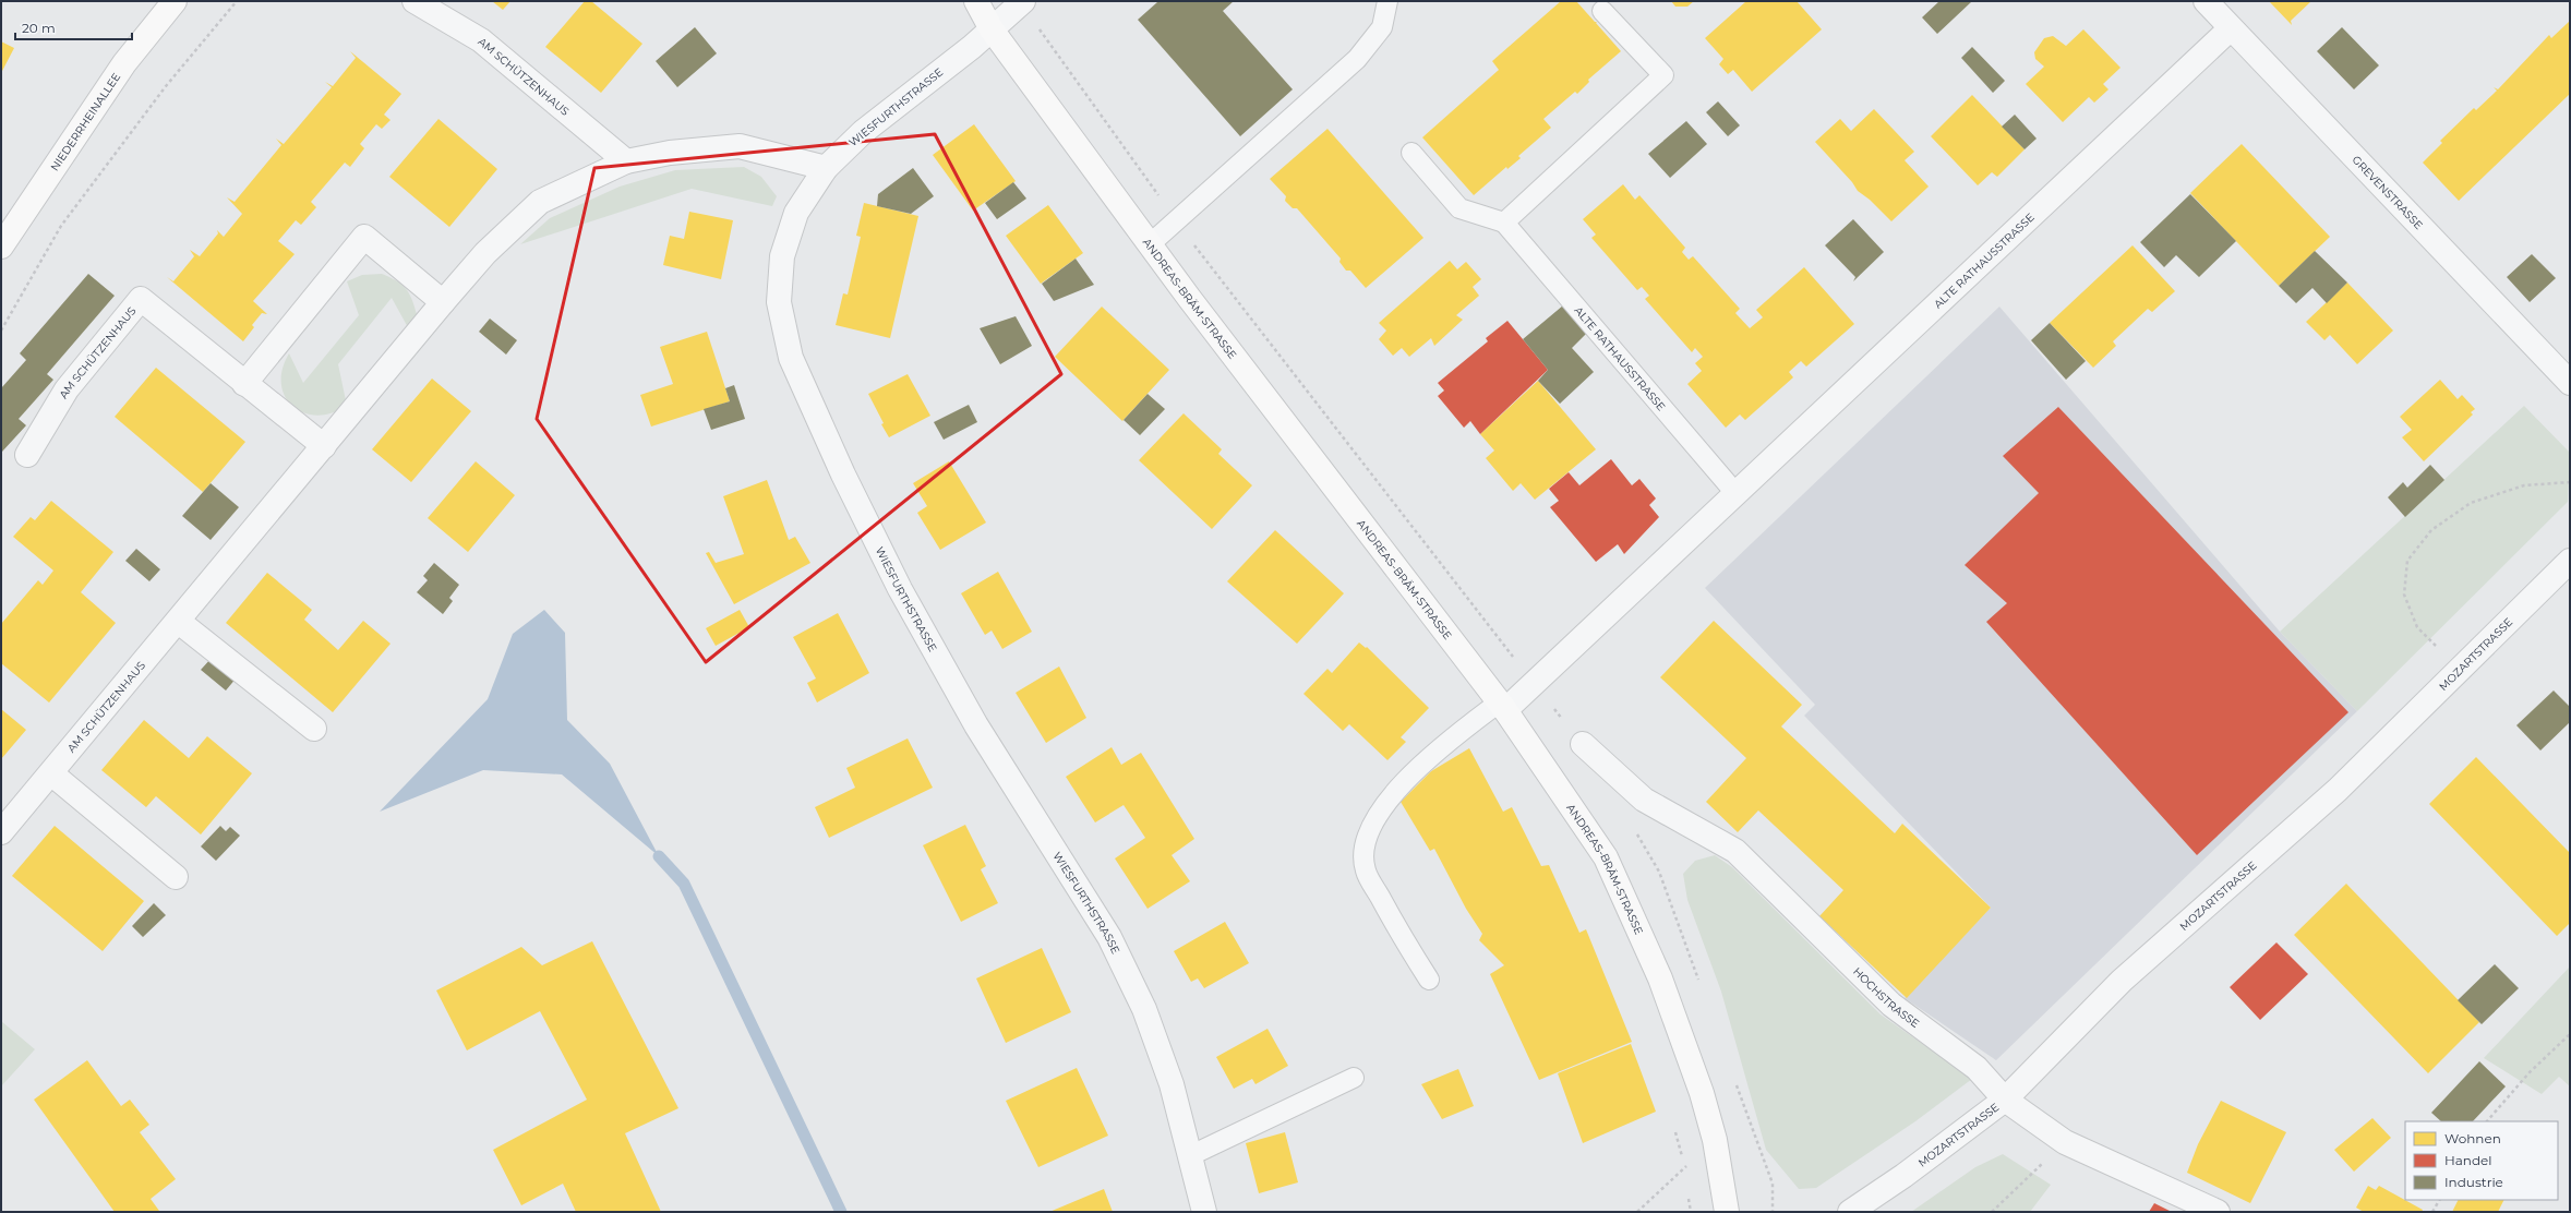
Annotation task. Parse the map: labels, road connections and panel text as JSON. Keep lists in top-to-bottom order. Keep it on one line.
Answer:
{"streets":{"main road":["NIEDERRHEINALLEE","ANDREAS-BRÄM-STRASSE"],"street":["AM SCHÜTZENHAUS","WIESFURTHSTRASSE","GREVENSTRASSE","ALTE RATHAUSSTRASSE","MOZARTSTRASSE","HOCHSTRASSE"]},"crossings":[["AM SCHÜTZENHAUS","WIESFURTHSTRASSE"],["WIESFURTHSTRASSE","ANDREAS-BRÄM-STRASSE"],["GREVENSTRASSE","ALTE RATHAUSSTRASSE"],["ALTE RATHAUSSTRASSE","ANDREAS-BRÄM-STRASSE"],["MOZARTSTRASSE","HOCHSTRASSE"]],"legend":["Wohnen","Handel","Industrie"],"scale_bar":"20 m"}
